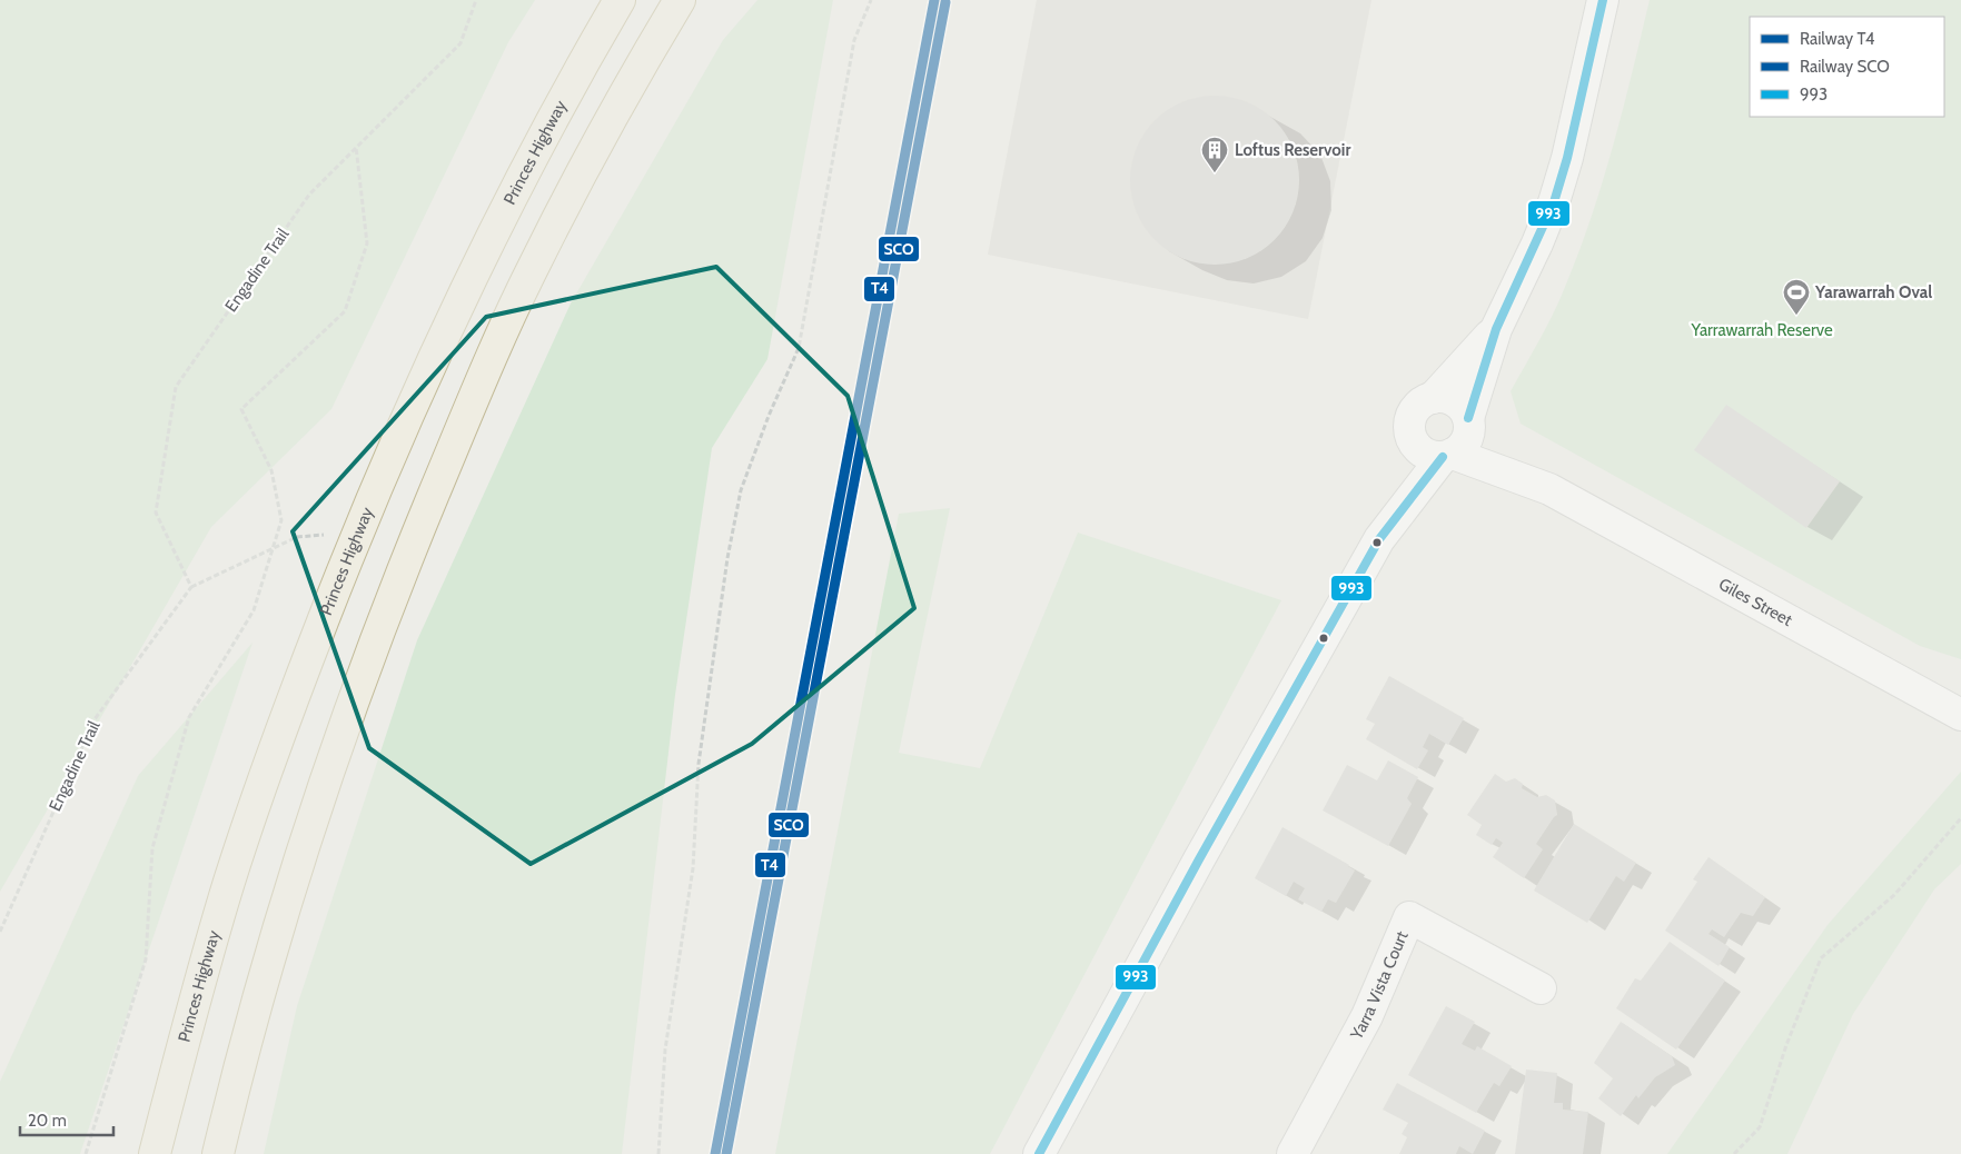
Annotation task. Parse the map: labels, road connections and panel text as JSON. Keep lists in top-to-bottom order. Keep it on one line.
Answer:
{"streets":{"highway":["Princes Highway"],"street":["Giles Street","Yarra Vista Court"],"path":["Engadine Trail"]},"crossings":[["Princes Highway","Engadine Trail"]],"parks":["Yarrawarrah Reserve"],"places":{"building":["Loftus Reservoir"],"sports":["Yarawarrah Oval"]},"lines":["rail line T4","transit line 993","rail line SCO"],"legend":["Railway T4","Railway SCO","993"],"scale_bar":"20 m"}
